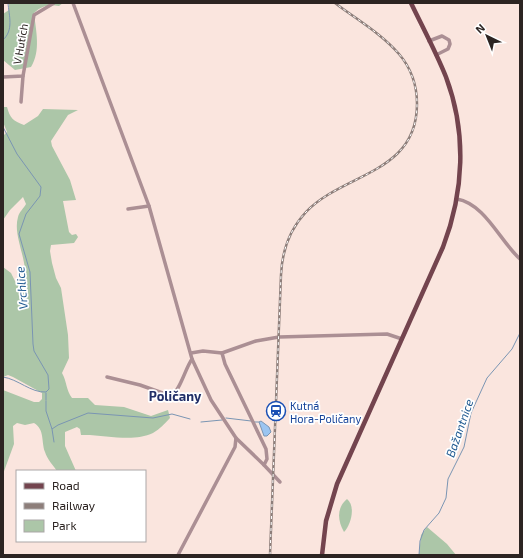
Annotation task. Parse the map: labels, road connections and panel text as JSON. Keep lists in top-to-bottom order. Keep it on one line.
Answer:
{"streets":{"street":["V Hutích"]},"districts":["Poličany"],"water":["Vrchlice","Bažantnice"],"places":{"station":["Kutná Hora-Poličany"]},"legend":["Road","Railway","Park"],"north":"top left"}
